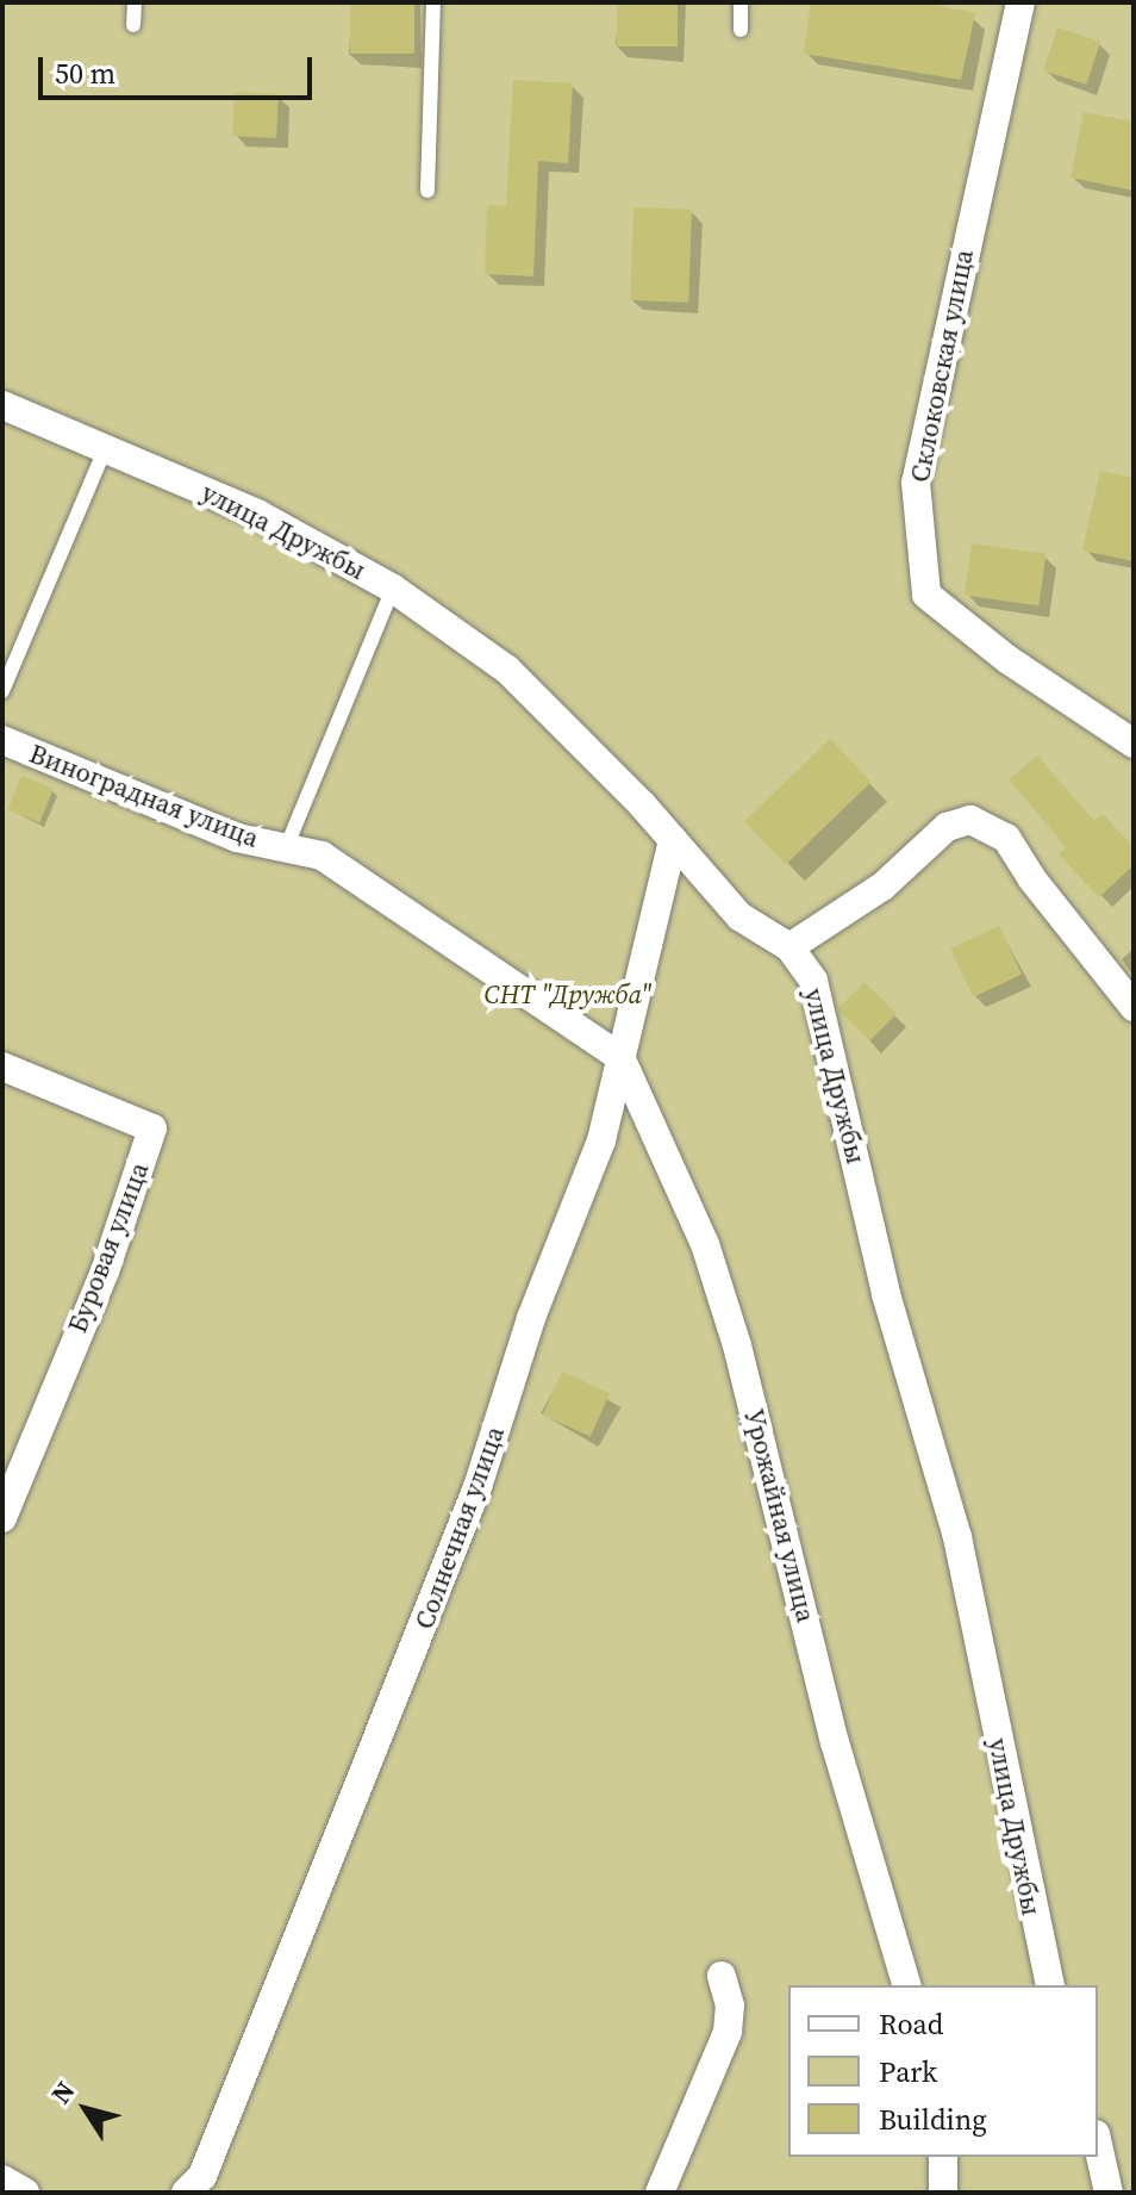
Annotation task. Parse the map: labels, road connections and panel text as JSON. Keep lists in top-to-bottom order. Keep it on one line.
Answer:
{"streets":{"street":["Склоковская улица","улица Дружбы","Виноградная улица","Буровая улица","Урожайная улица","Солнечная улица"]},"crossings":[["улица Дружбы","Виноградная улица"],["улица Дружбы","Солнечная улица"],["Виноградная улица","Урожайная улица"],["Виноградная улица","Солнечная улица"],["Урожайная улица","Солнечная улица"]],"parks":["СНТ \"Дружба\""],"legend":["Road","Park","Building"],"scale_bar":"50 m","north":"top left"}
